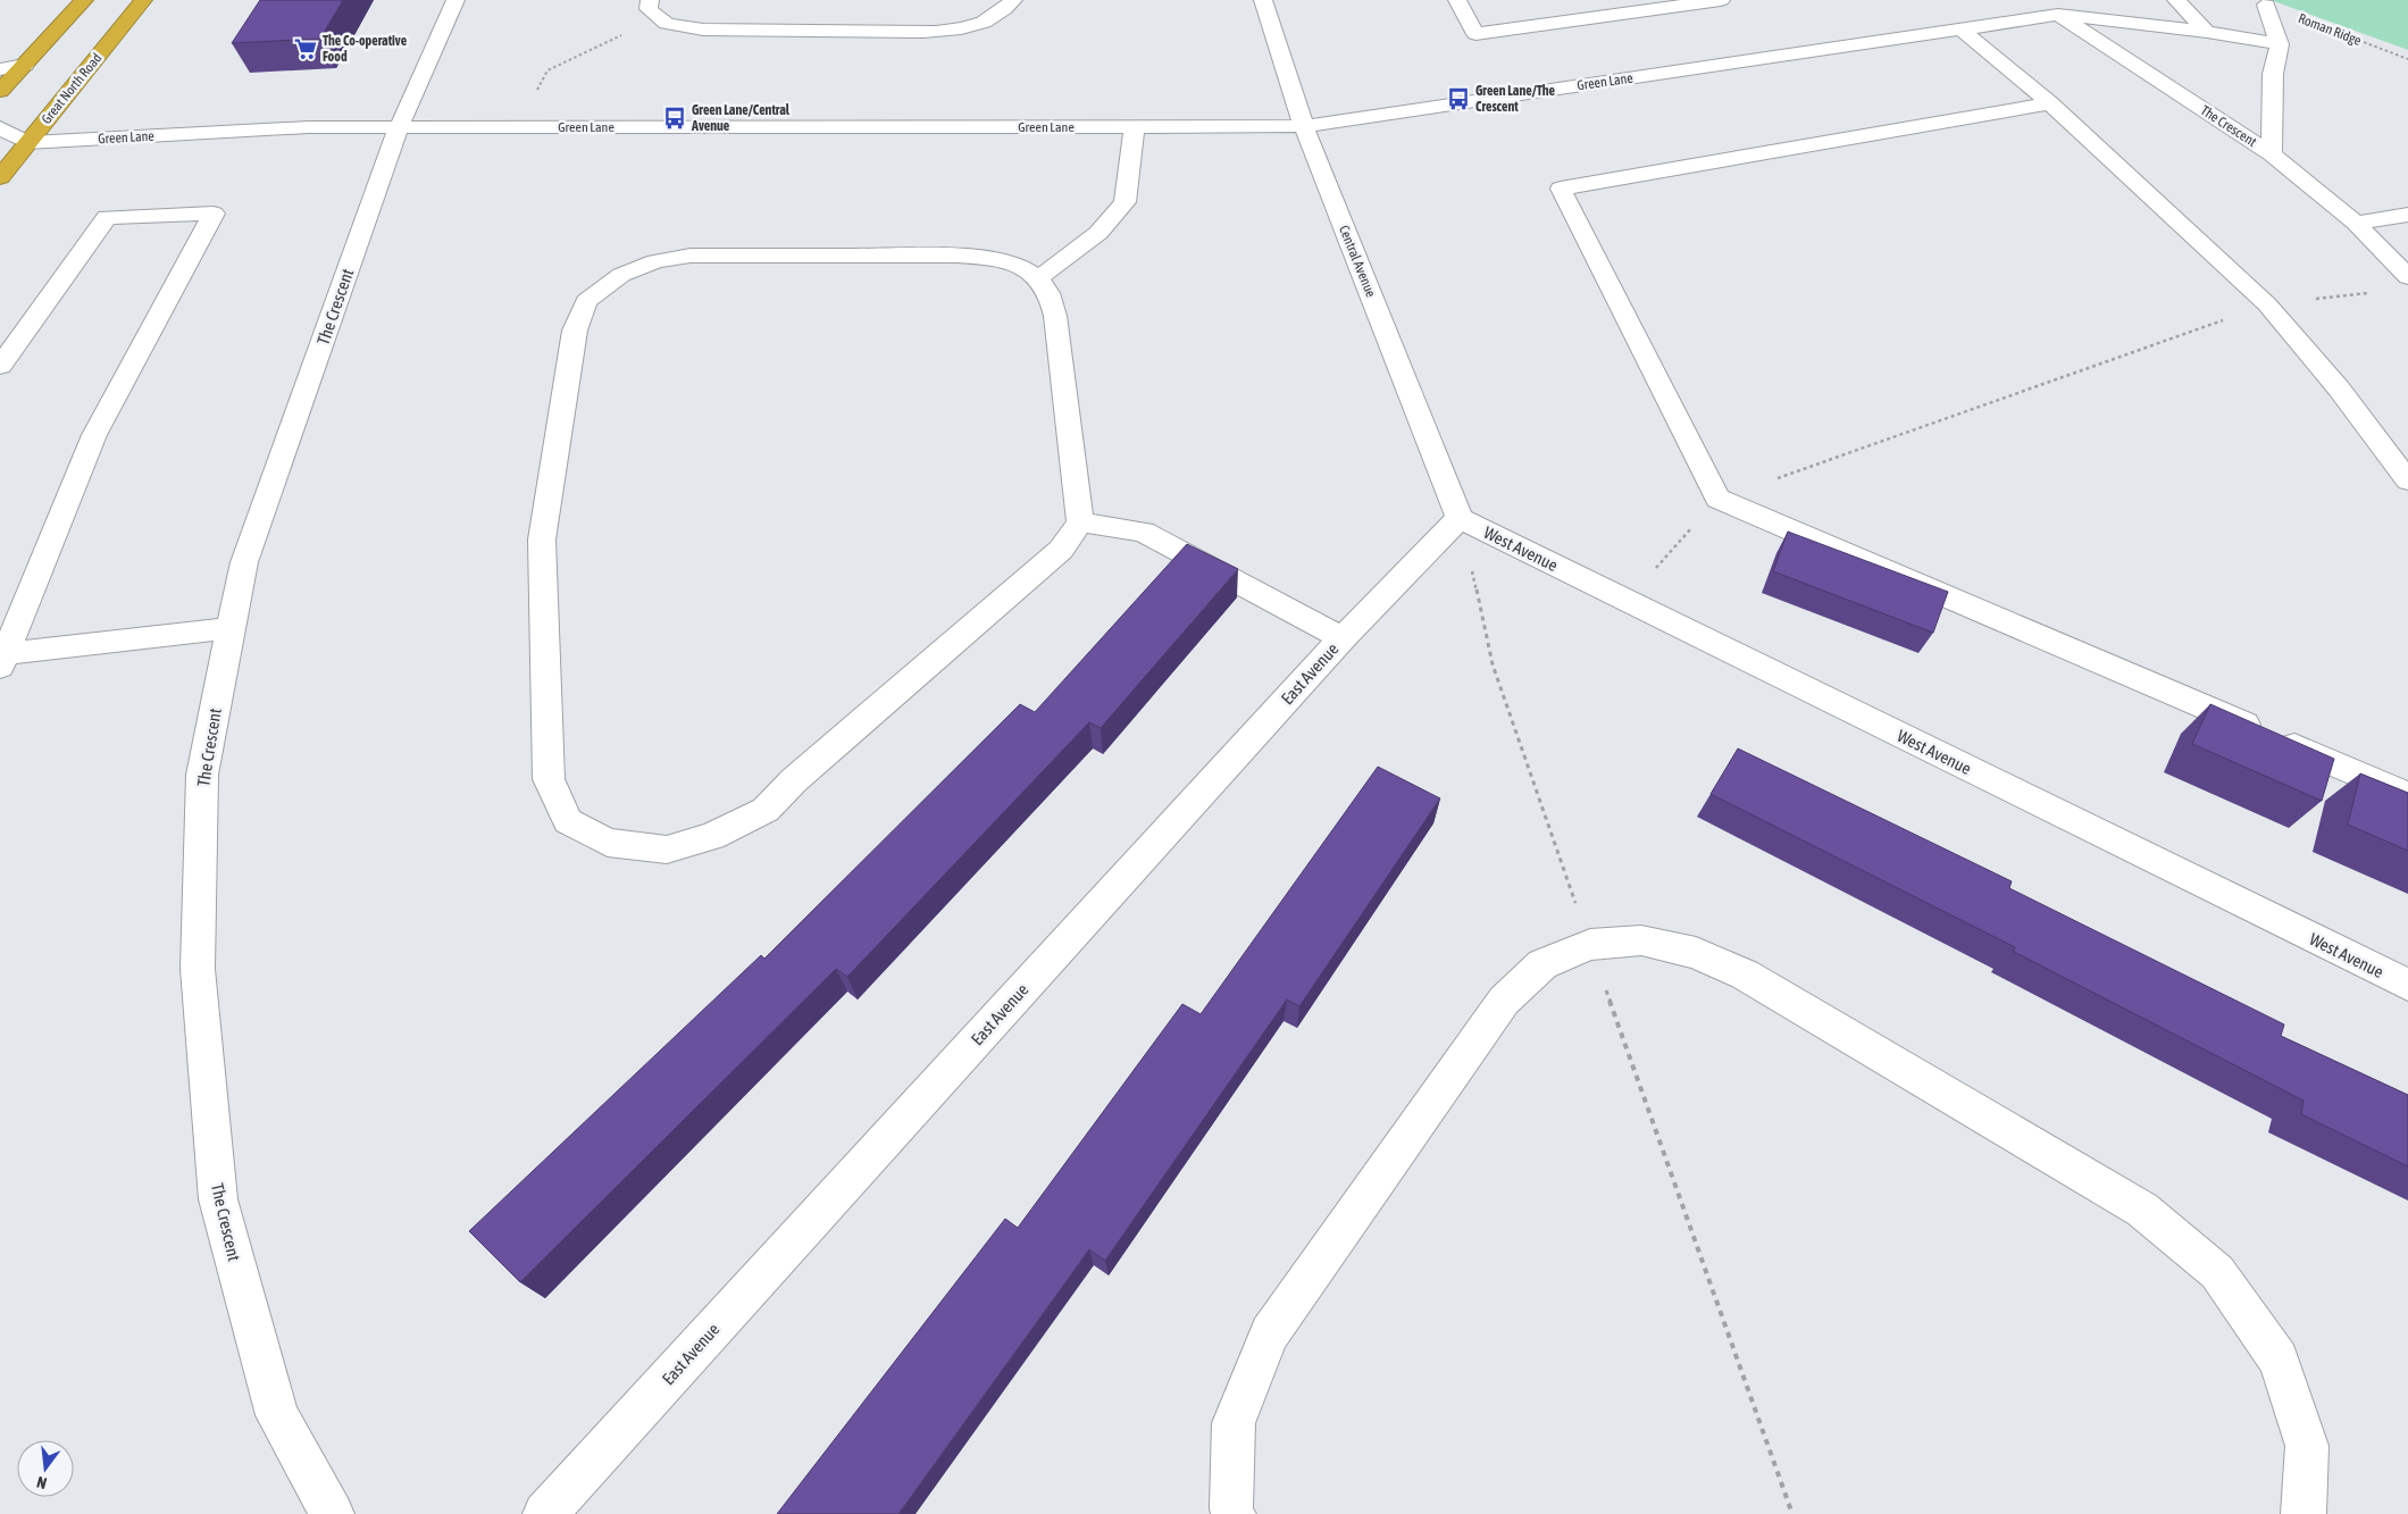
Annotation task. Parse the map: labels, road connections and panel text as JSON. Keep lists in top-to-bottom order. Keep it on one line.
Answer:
{"streets":{"highway":["Great North Road"],"street":["Roman Ridge","Green Lane","The Crescent","Central Avenue","West Avenue","East Avenue"]},"crossings":[["Roman Ridge","The Crescent"],["Green Lane","Great North Road"],["Green Lane","The Crescent"],["Green Lane","Central Avenue"],["Central Avenue","West Avenue"],["Central Avenue","East Avenue"],["West Avenue","East Avenue"]],"places":{"supermarket":["The Co-operative Food"],"bus stop":["Green Lane/The Crescent","Green Lane/Central Avenue"]},"north":"bottom"}
